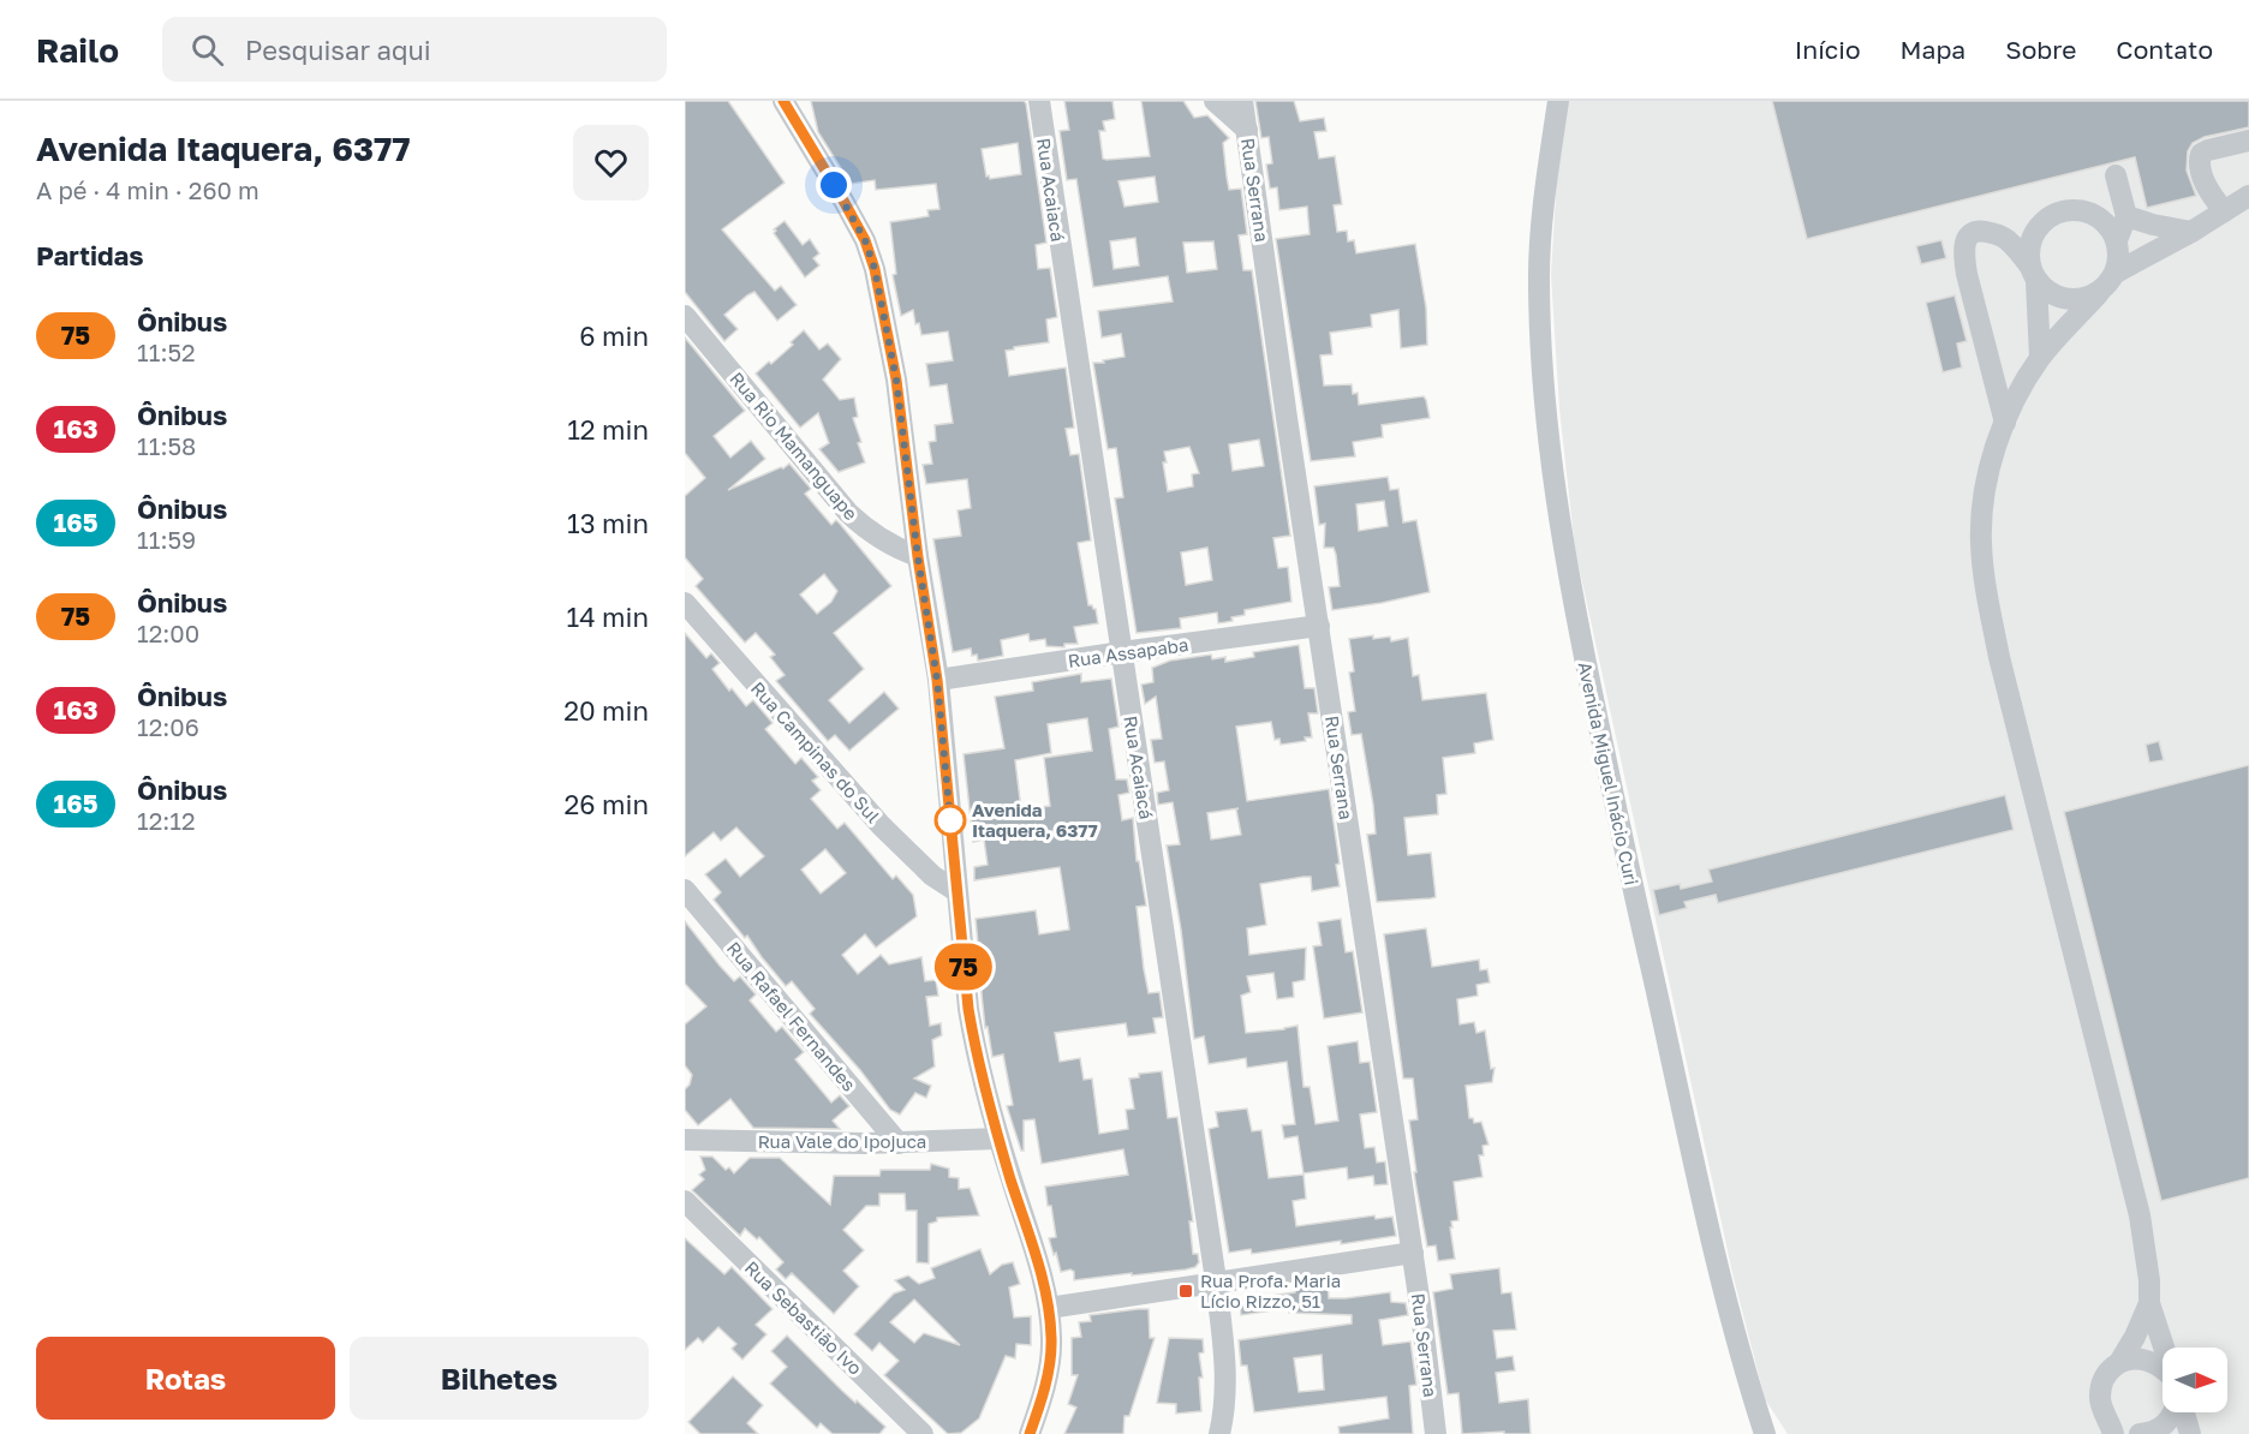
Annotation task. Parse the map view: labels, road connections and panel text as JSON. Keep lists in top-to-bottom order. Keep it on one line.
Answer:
{"streets":{"street":["Rua Acaiacá","Rua Serrana","Rua Rio Mamanguape","Rua Assapaba","Rua Campinas do Sul","Avenida Miguel Inácio Curi","Rua Rafael Fernandes","Rua Vale do Ipojuca","Rua Sebastião Ivo"]},"crossings":[["Rua Acaiacá","Rua Assapaba"],["Rua Serrana","Rua Assapaba"],["Rua Rafael Fernandes","Rua Vale do Ipojuca"]],"places":{"other":["Avenida Itaquera, 6377"],"transit":["Rua Profa. Maria Lício Rizzo, 51"]},"lines":["bus line 75"],"north":"right","page":{"header":"Railo","search":"Pesquisar aqui","nav":["Início","Mapa","Sobre","Contato"],"heading":[["Avenida Itaquera, 6377","A pé · 4 min · 260 m"],"Partidas"],"on_map":"75","list":[{"mark":"75","name":"Ônibus","note":"11:52","value":"6 min"},{"mark":"163","name":"Ônibus","note":"11:58","value":"12 min"},{"mark":"165","name":"Ônibus","note":"11:59","value":"13 min"},{"mark":"75","name":"Ônibus","note":"12:00","value":"14 min"},{"mark":"163","name":"Ônibus","note":"12:06","value":"20 min"},{"mark":"165","name":"Ônibus","note":"12:12","value":"26 min"}],"buttons":["Rotas","Bilhetes"]}}
